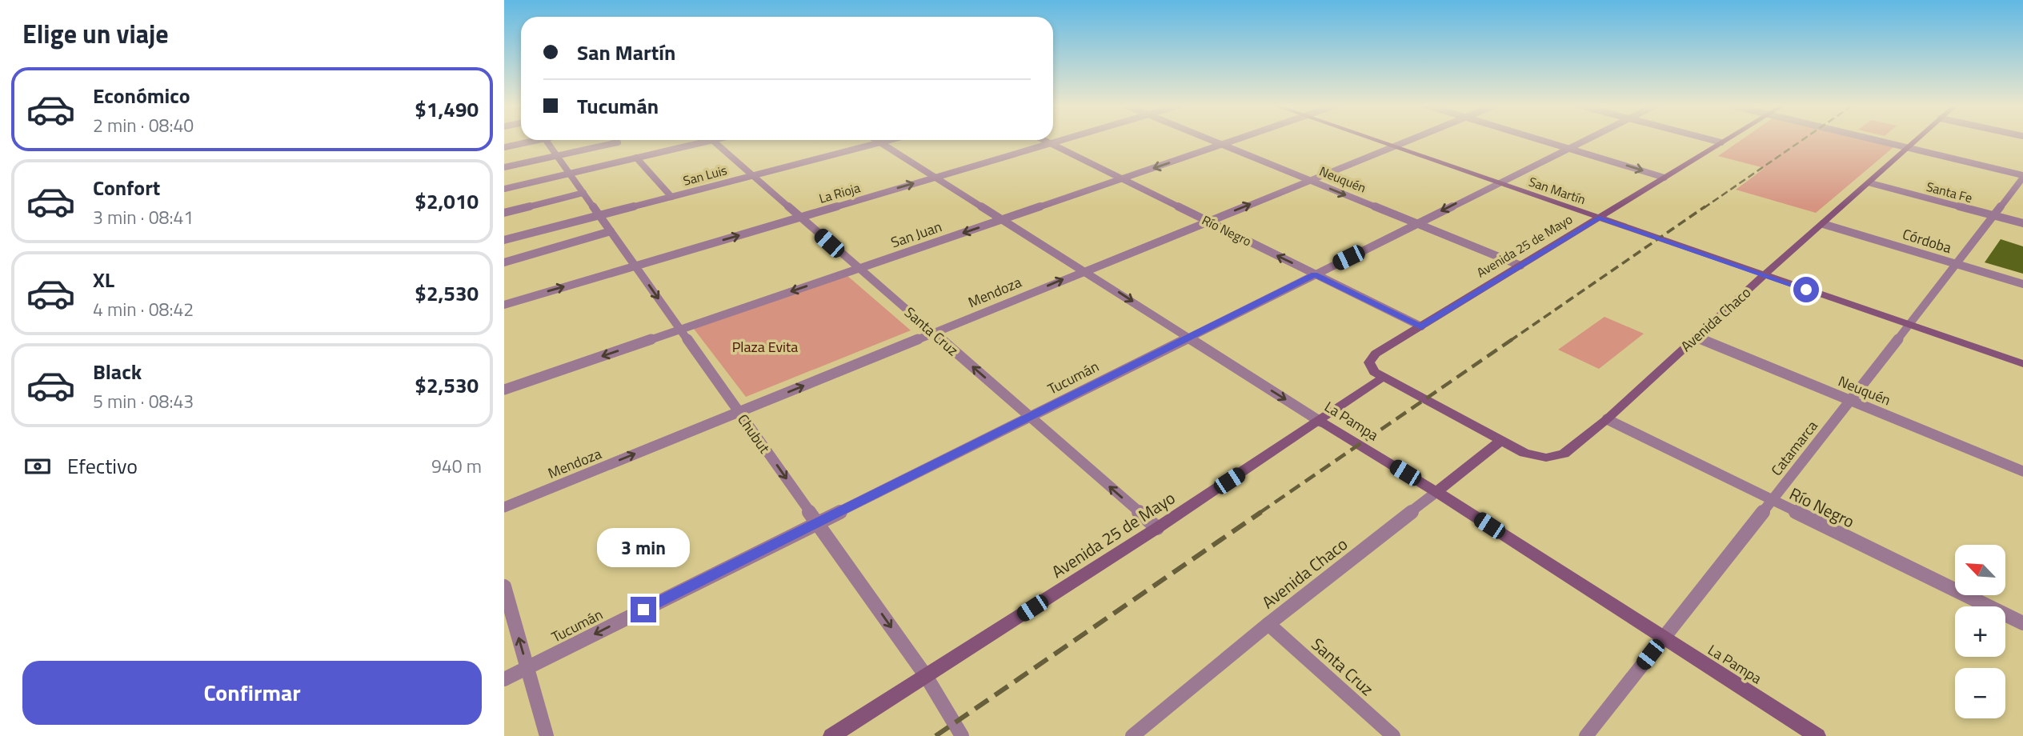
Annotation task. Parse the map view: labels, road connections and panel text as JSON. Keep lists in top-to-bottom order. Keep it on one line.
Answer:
{"streets":{"street":["San Luis","Neuquén","San Martín","Santa Fe","La Rioja","Río Negro","San Juan","Córdoba","Avenida 25 de Mayo","Mendoza","Avenida Chaco","Santa Cruz","Tucumán","La Pampa","Chubut","Catamarca"]},"crossings":[["San Luis","Santa Cruz"],["San Luis","La Pampa"],["San Luis","Chubut"],["Neuquén","San Juan"],["Neuquén","Avenida 25 de Mayo"],["Neuquén","Mendoza"],["Neuquén","Avenida Chaco"],["Neuquén","Tucumán"],["Neuquén","Catamarca"],["San Martín","Avenida 25 de Mayo"],["San Martín","Mendoza"],["San Martín","Avenida Chaco"],["San Martín","Tucumán"],["San Martín","Catamarca"],["Santa Fe","Avenida Chaco"],["Santa Fe","Catamarca"],["La Rioja","Río Negro"],["La Rioja","Santa Cruz"],["La Rioja","La Pampa"],["La Rioja","Chubut"],["Río Negro","San Juan"],["Río Negro","Avenida 25 de Mayo"],["Río Negro","Mendoza"],["Río Negro","Avenida Chaco"],["Río Negro","Tucumán"],["Río Negro","Catamarca"],["San Juan","Santa Cruz"],["San Juan","La Pampa"],["San Juan","Chubut"],["Córdoba","Avenida Chaco"],["Córdoba","Catamarca"],["Avenida 25 de Mayo","Santa Cruz"],["Avenida 25 de Mayo","La Pampa"],["Avenida 25 de Mayo","Chubut"],["Mendoza","Santa Cruz"],["Mendoza","La Pampa"],["Mendoza","Chubut"],["Avenida Chaco","Santa Cruz"],["Avenida Chaco","La Pampa"],["Santa Cruz","Tucumán"],["Tucumán","La Pampa"],["Tucumán","Chubut"],["La Pampa","Catamarca"]],"one_way":["San Juan","Mendoza","Santa Cruz","Chubut"],"parks":["Plaza Evita"],"north":"top left","page":{"heading":"Elige un viaje","banner":["San Martín","Tucumán"],"list":[{"name":"Económico","note":"2 min · 08:40","value":"$1,490"},{"name":"Confort","note":"3 min · 08:41","value":"$2,010"},{"name":"XL","note":"4 min · 08:42","value":"$2,530"},{"name":"Black","note":"5 min · 08:43","value":"$2,530"}],"pay":["Efectivo","940 m"],"bubble":"3 min","map_buttons":["+","−"],"buttons":"Confirmar"}}
